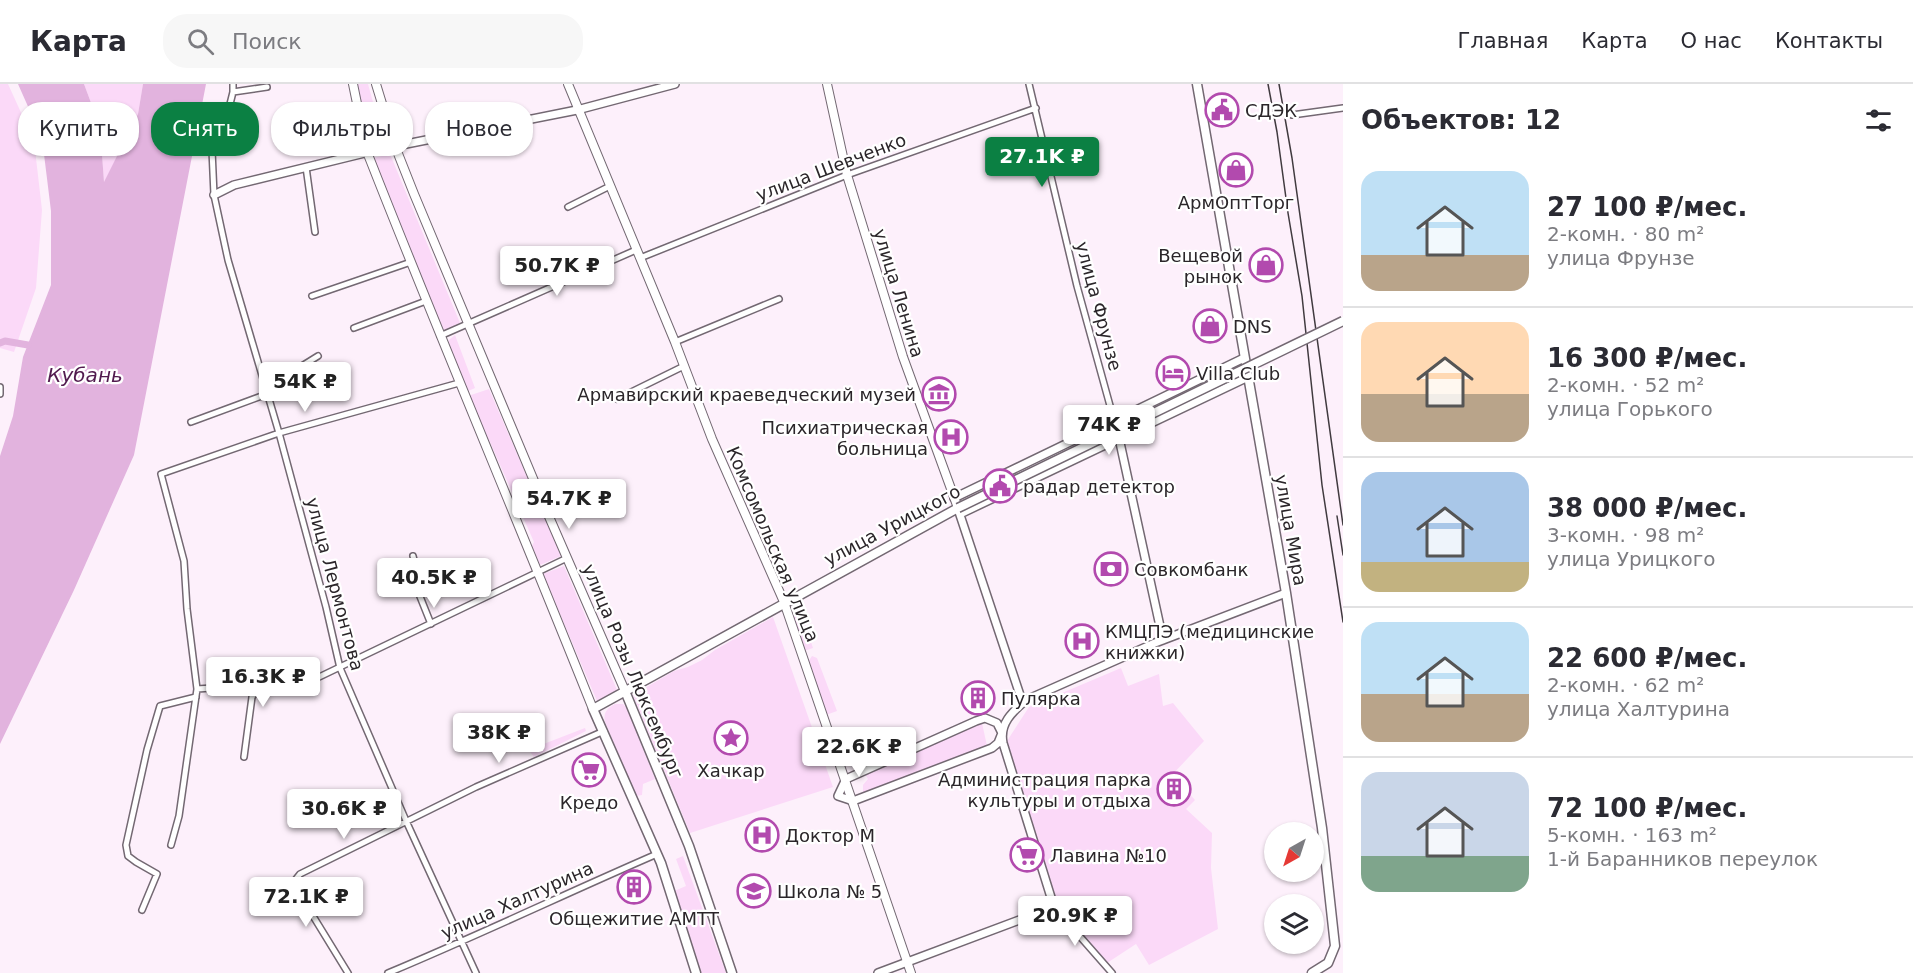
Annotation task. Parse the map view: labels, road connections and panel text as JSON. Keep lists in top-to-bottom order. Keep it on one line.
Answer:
{"streets":{"main road":["улица Ленина","улица Урицкого","улица Мира","Комсомольская улица","улица Розы Люксембург"],"street":["улица Шевченко","улица Фрунзе","улица Лермонтова","улица Халтурина"]},"crossings":[["улица Шевченко","улица Ленина"],["улица Шевченко","улица Фрунзе"],["улица Шевченко","Комсомольская улица"],["улица Ленина","улица Урицкого"],["улица Фрунзе","улица Урицкого"],["улица Урицкого","улица Мира"],["улица Урицкого","Комсомольская улица"],["улица Урицкого","улица Розы Люксембург"],["улица Лермонтова","улица Халтурина"]],"water":["Кубань"],"places":{"public building":["СДЭК","радар детектор"],"shop":["АрмОптТорг","Вещевой рынок","DNS"],"hotel":["Villa Club"],"museum":["Армавирский краеведческий музей"],"hospital":["Психиатрическая больница","КМЦПЭ (медицинские книжки)","Доктор М"],"bank":["Совкомбанк"],"building":["Пулярка","Администрация парка культуры и отдыха","Общежитие АМТТ"],"place":["Хачкар"],"supermarket":["Кредо","Лавина №10"],"school or university":["Школа № 5"]},"north":"bottom left","page":{"header":"Карта","search":"Поиск","nav":["Главная","Карта","О нас","Контакты"],"heading":"Объектов: 12","chip":["Купить","Снять","Фильтры","Новое"],"price":["27.1K ₽","50.7K ₽","54K ₽","74K ₽","54.7K ₽","40.5K ₽","16.3K ₽","38K ₽","22.6K ₽","30.6K ₽","72.1K ₽","20.9K ₽"],"list":[{"name":"27 100 ₽/мес.","note":"2-комн. · 80 m² · улица Фрунзе"},{"name":"16 300 ₽/мес.","note":"2-комн. · 52 m² · улица Горького"},{"name":"38 000 ₽/мес.","note":"3-комн. · 98 m² · улица Урицкого"},{"name":"22 600 ₽/мес.","note":"2-комн. · 62 m² · улица Халтурина"},{"name":"72 100 ₽/мес.","note":"5-комн. · 163 m² · 1-й Баранников переулок"}]}}
